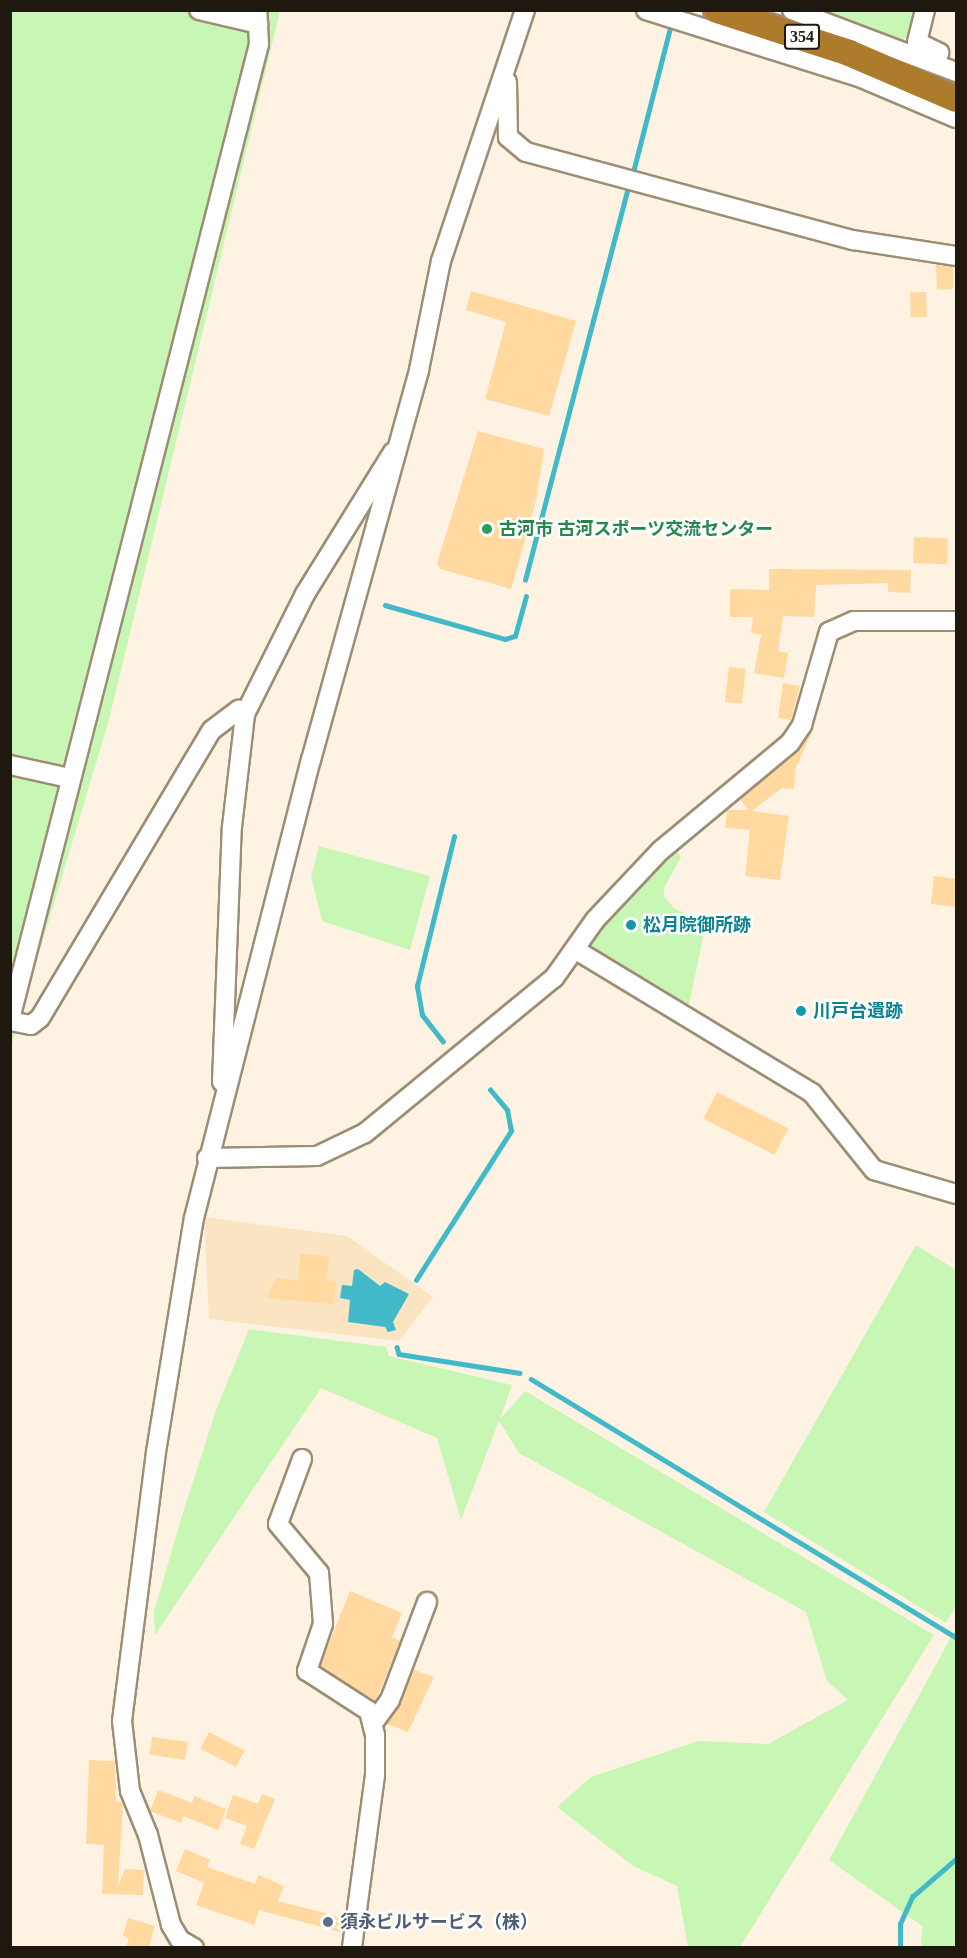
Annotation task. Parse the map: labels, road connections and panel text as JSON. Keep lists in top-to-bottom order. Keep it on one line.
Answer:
{"streets":{"highway":["354"]},"places":["古河市 古河スポーツ交流センター","松月院御所跡","川戸台遺跡","須永ビルサービス（株）"]}
